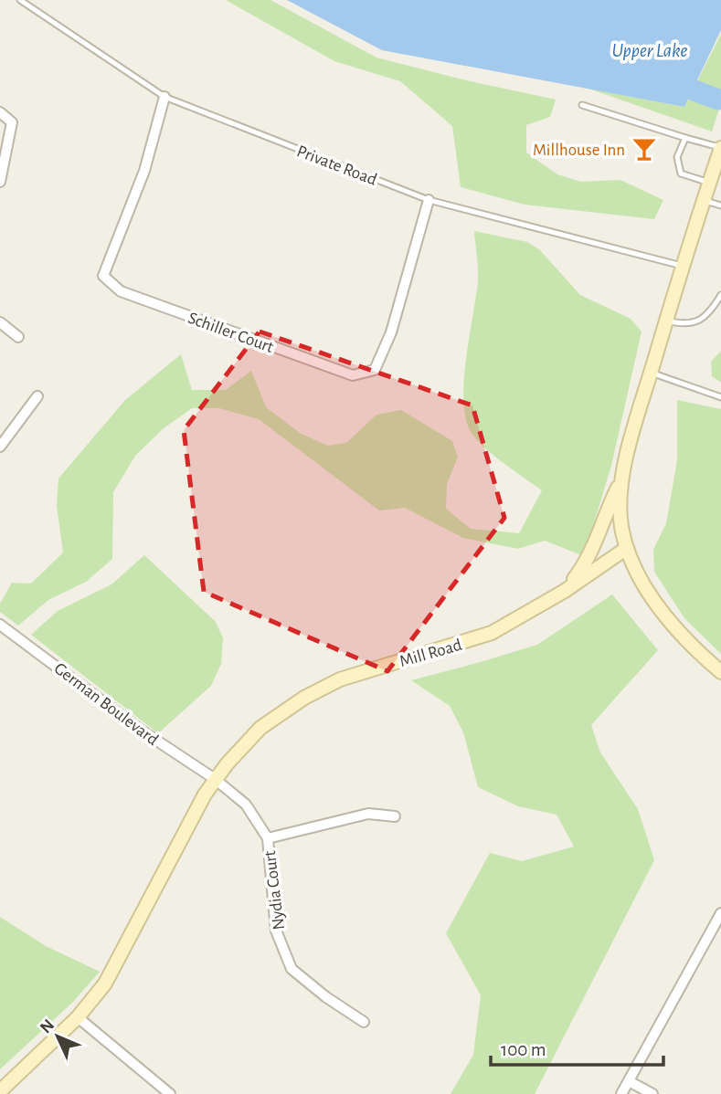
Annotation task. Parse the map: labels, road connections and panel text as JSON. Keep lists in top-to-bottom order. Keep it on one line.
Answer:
{"streets":{"main road":["Mill Road"],"street":["Schiller Court","German Boulevard","Nydia Court"],"lane":["Private Road"]},"crossings":[["Private Road","Schiller Court"],["Mill Road","German Boulevard"],["Mill Road","Nydia Court"],["German Boulevard","Nydia Court"]],"water":["Upper Lake"],"places":{"bar":["Millhouse Inn"]},"scale_bar":"100 m","north":"top left"}
